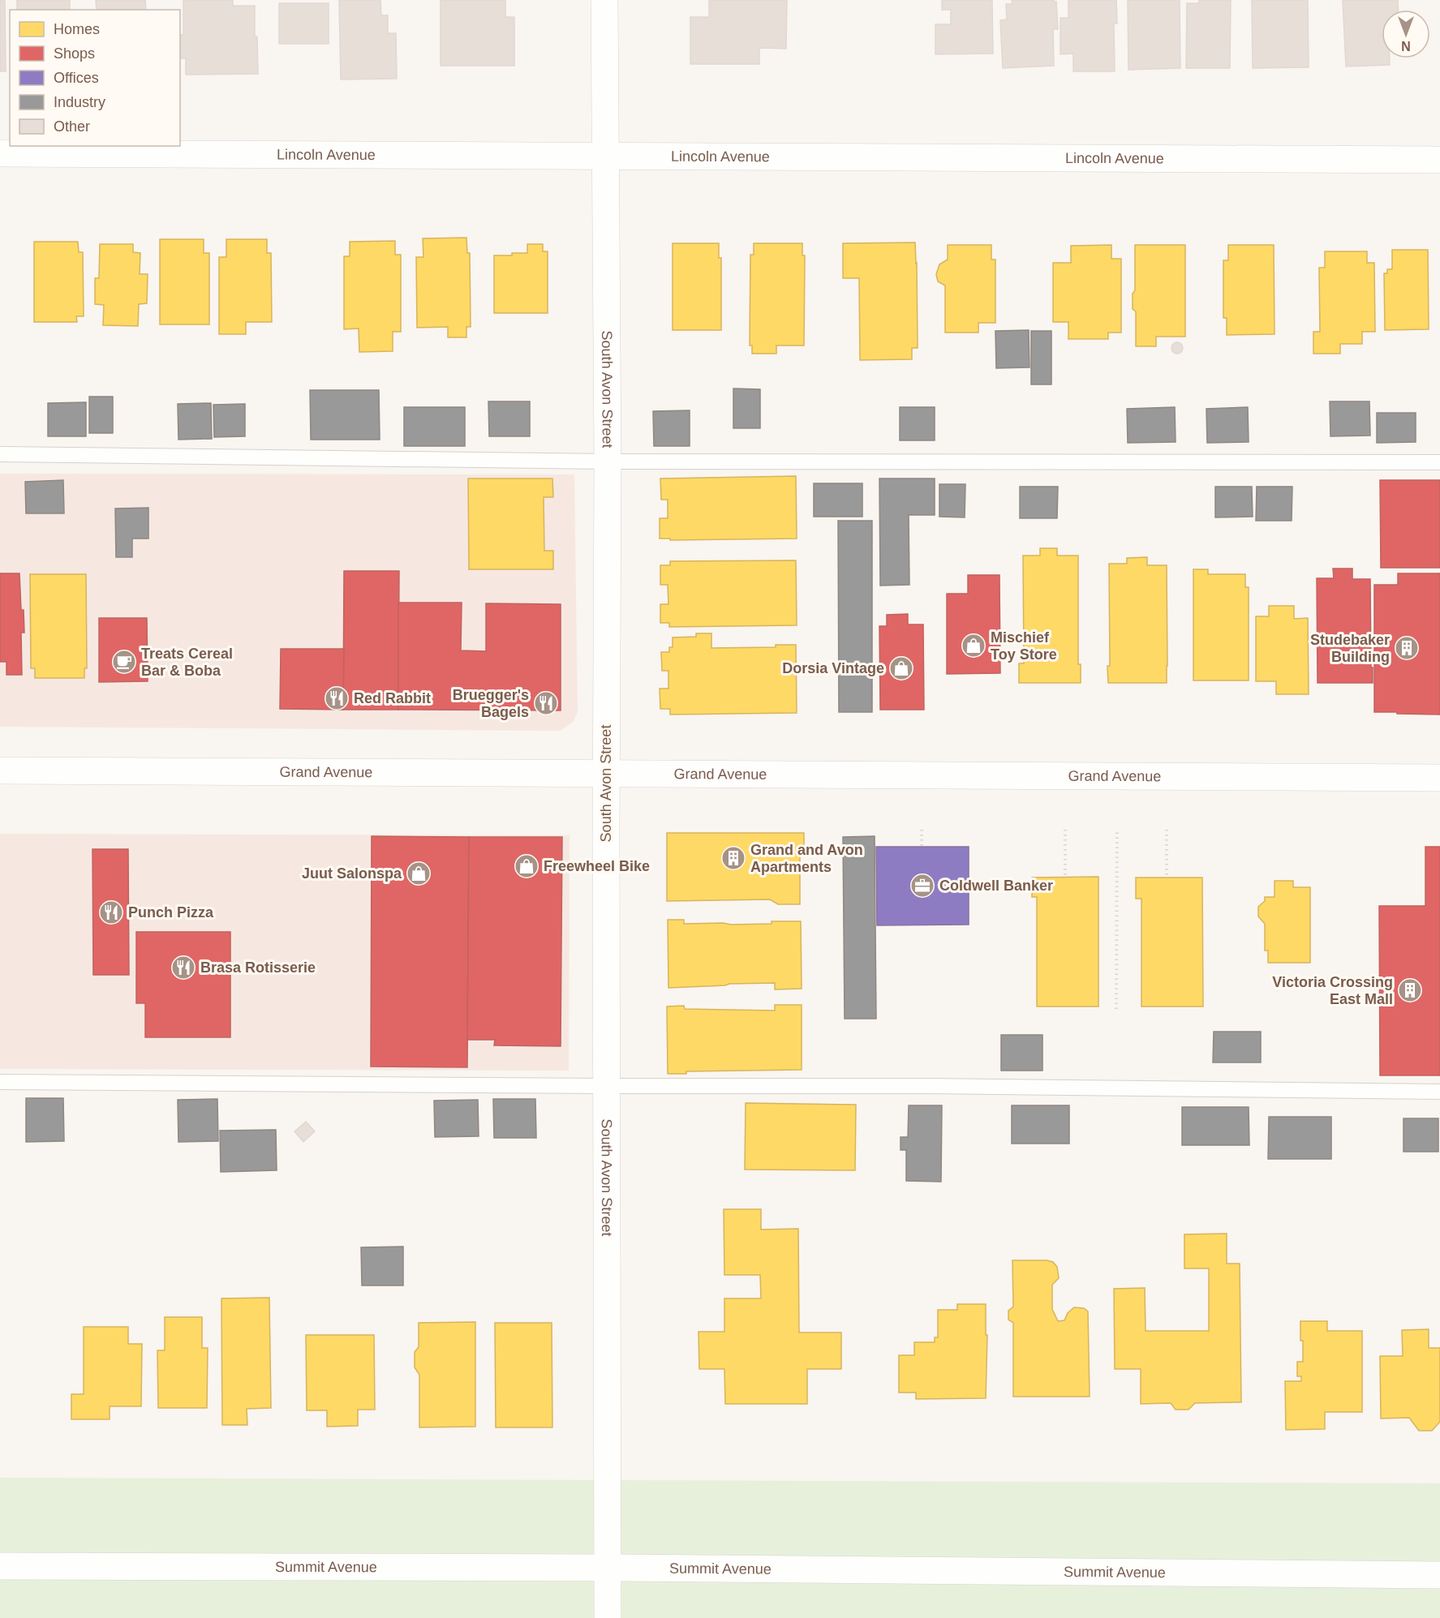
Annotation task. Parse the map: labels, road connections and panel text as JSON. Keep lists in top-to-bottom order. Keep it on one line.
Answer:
{"streets":{"street":["Lincoln Avenue","South Avon Street","Grand Avenue","Summit Avenue"]},"crossings":[["Lincoln Avenue","South Avon Street"],["South Avon Street","Grand Avenue"],["South Avon Street","Summit Avenue"]],"places":{"shop":["Mischief Toy Store","Dorsia Vintage","Freewheel Bike","Juut Salonspa"],"building":["Studebaker Building","Grand and Avon Apartments","Victoria Crossing East Mall"],"cafe":["Treats Cereal Bar & Boba"],"restaurant":["Red Rabbit","Bruegger's Bagels","Punch Pizza","Brasa Rotisserie"],"office":["Coldwell Banker"]},"legend":["Homes","Shops","Offices","Industry","Other"],"north":"bottom"}
